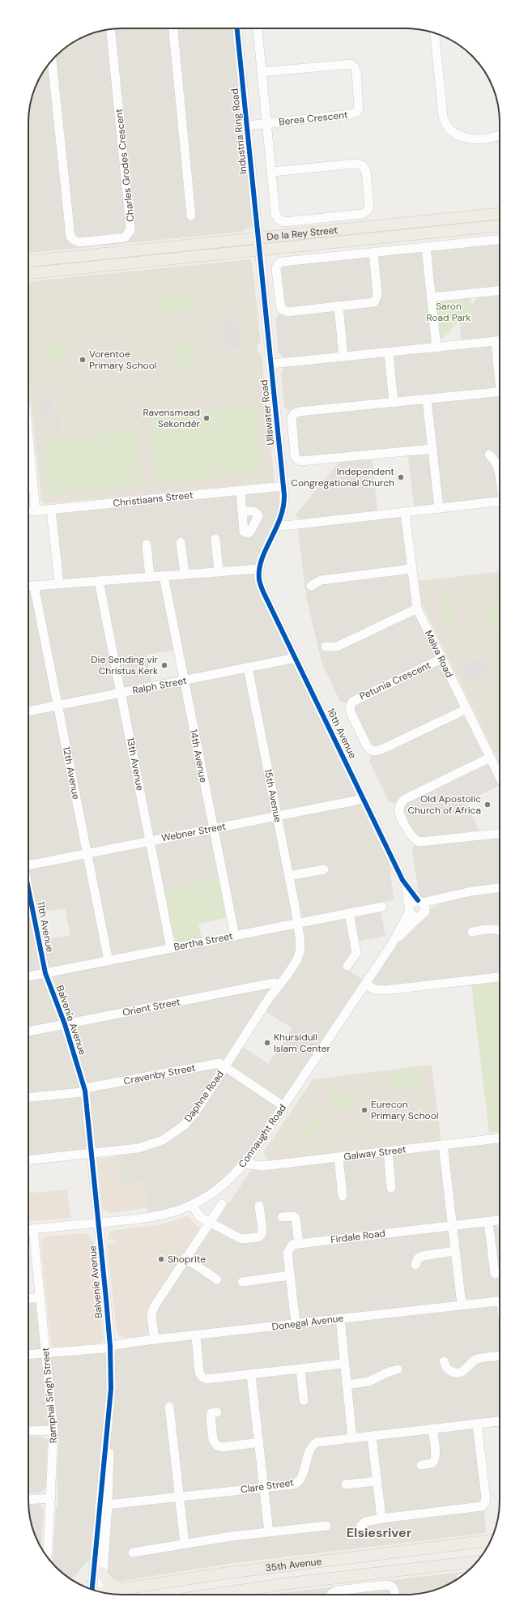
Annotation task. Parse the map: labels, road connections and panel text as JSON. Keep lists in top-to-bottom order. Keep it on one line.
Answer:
{"streets":{"main road":["De la Rey Street","35th Avenue"],"street":["Berea Crescent","Industria Ring Road","Charles Grodes Crescent","Ullswater Road","Christiaans Street","Malva Road","Petunia Crescent","Ralph Street","16th Avenue","14th Avenue","13th Avenue","12th Avenue","15th Avenue","Webner Street","11th Avenue","Bertha Street","Orient Street","Balvenie Avenue","Cravenby Street","Daphne Road","Connaught Road","Galway Street","Firdale Road","Donegal Avenue","Ramphal Singh Street","Clare Street"]},"crossings":[["Berea Crescent","Industria Ring Road"],["Industria Ring Road","De la Rey Street"],["Industria Ring Road","Ullswater Road"],["De la Rey Street","Ullswater Road"],["Ullswater Road","Christiaans Street"],["Ullswater Road","16th Avenue"],["Malva Road","Petunia Crescent"],["Ralph Street","16th Avenue"],["Ralph Street","14th Avenue"],["Ralph Street","13th Avenue"],["Ralph Street","12th Avenue"],["Ralph Street","15th Avenue"],["16th Avenue","Webner Street"],["16th Avenue","Connaught Road"],["14th Avenue","Webner Street"],["14th Avenue","Bertha Street"],["13th Avenue","Webner Street"],["13th Avenue","Bertha Street"],["12th Avenue","Webner Street"],["12th Avenue","Bertha Street"],["15th Avenue","Webner Street"],["15th Avenue","Bertha Street"],["15th Avenue","Daphne Road"],["11th Avenue","Bertha Street"],["11th Avenue","Balvenie Avenue"],["Bertha Street","Balvenie Avenue"],["Bertha Street","Daphne Road"],["Orient Street","Balvenie Avenue"],["Orient Street","Daphne Road"],["Balvenie Avenue","Cravenby Street"],["Balvenie Avenue","Daphne Road"],["Balvenie Avenue","Connaught Road"],["Balvenie Avenue","Donegal Avenue"],["Balvenie Avenue","Clare Street"],["Cravenby Street","Daphne Road"],["Cravenby Street","Connaught Road"],["Connaught Road","Galway Street"],["Connaught Road","Ramphal Singh Street"],["Donegal Avenue","Ramphal Singh Street"]],"districts":["Elsiesriver"],"parks":["Saron Road Park"],"places":["Vorentoe Primary School","Ravensmead Sekondêr","Independent Congregational Church","Die Sending vir Christus Kerk","Old Apostolic Church of Africa","Khursidull Islam Center","Eurecon Primary School","Shoprite"]}
